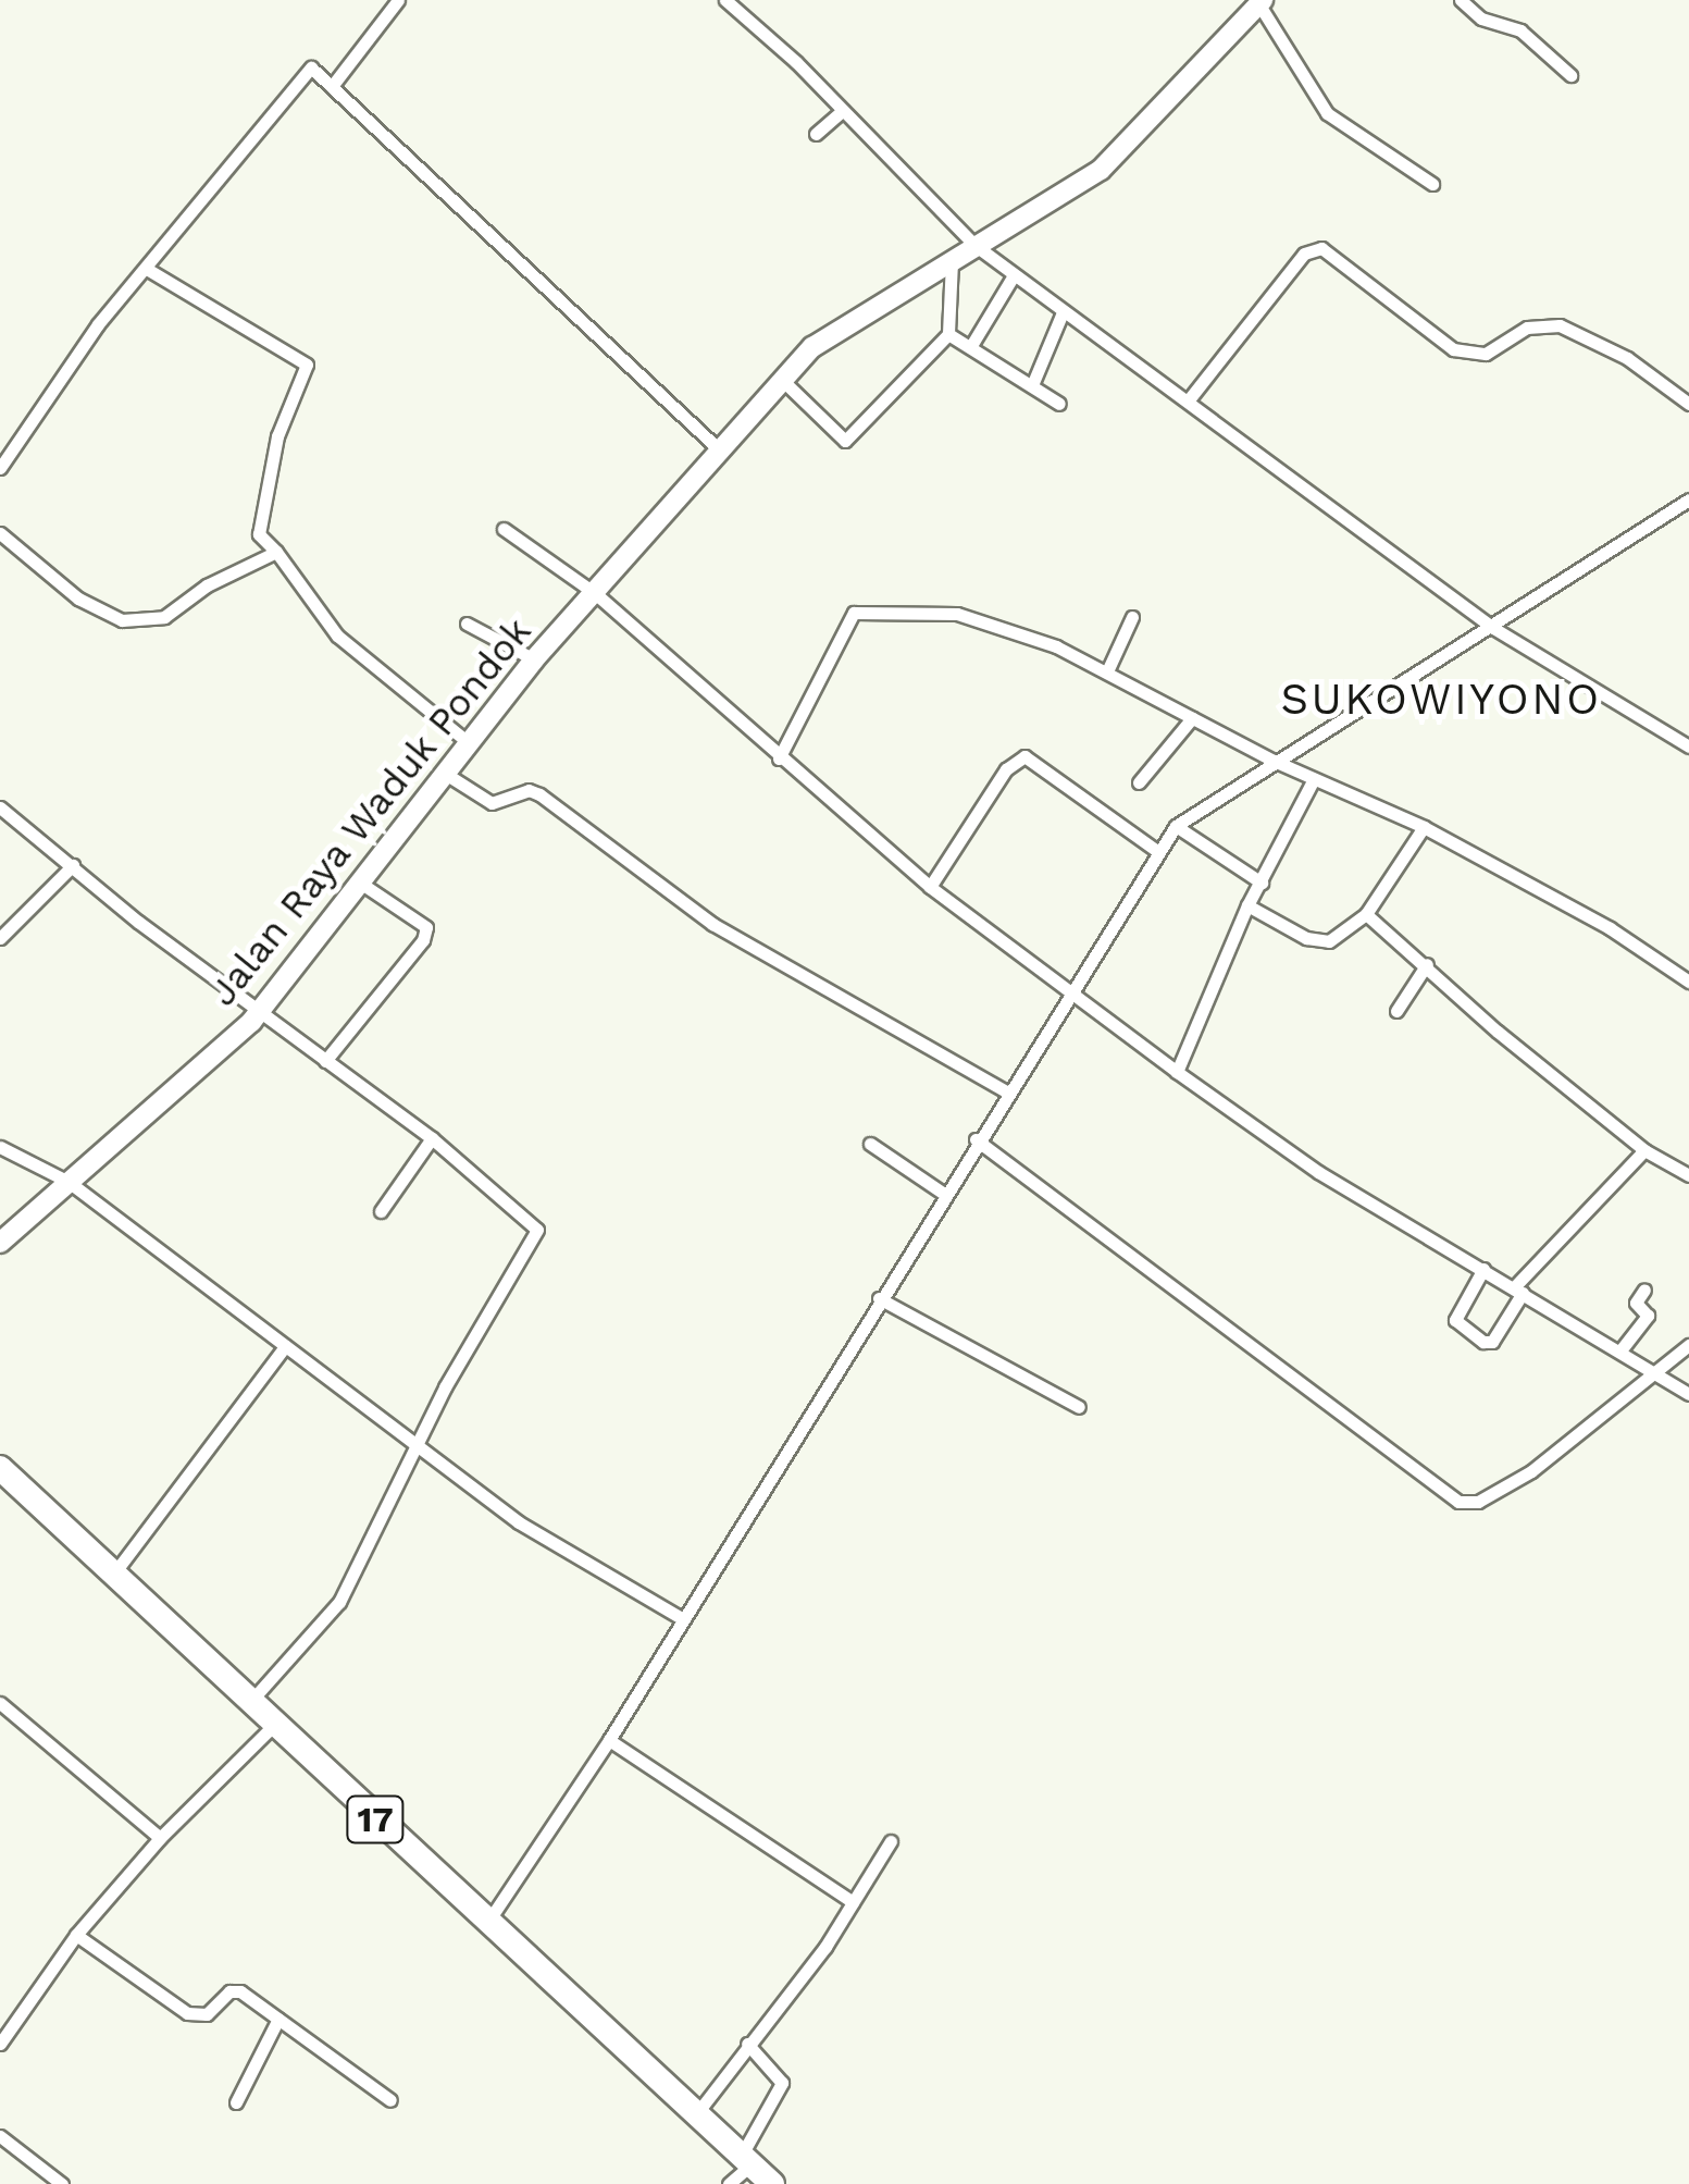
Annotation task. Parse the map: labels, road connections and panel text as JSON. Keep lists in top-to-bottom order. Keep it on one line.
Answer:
{"streets":{"highway":["17"],"street":["Jalan Raya Waduk Pondok"]},"districts":["SUKOWIYONO"]}
